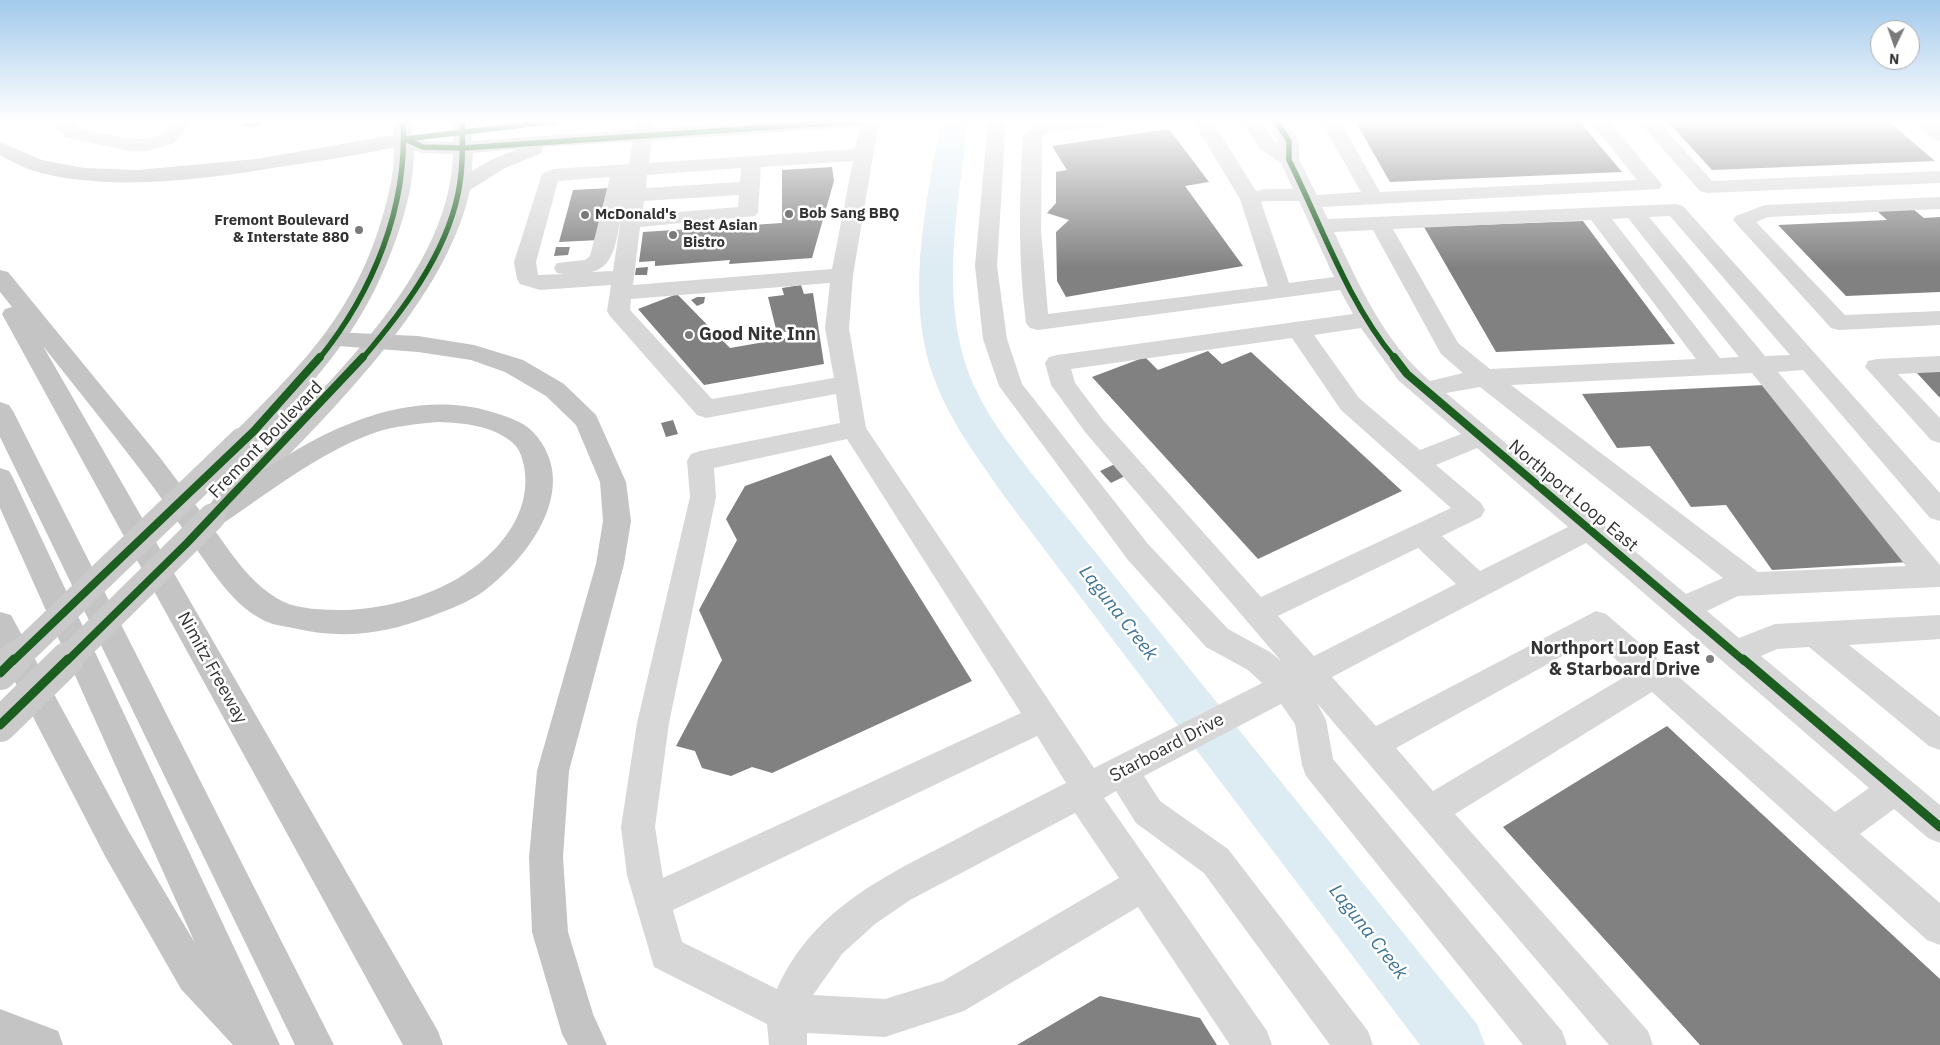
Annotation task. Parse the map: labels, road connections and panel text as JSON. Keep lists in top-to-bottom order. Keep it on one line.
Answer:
{"streets":{"highway":["Nimitz Freeway"],"main road":["Fremont Boulevard"],"street":["Northport Loop East","Starboard Drive"]},"crossings":[["Northport Loop East","Starboard Drive"]],"water":["Laguna Creek"],"places":["Bob Sang BBQ","McDonald's","Fremont Boulevard & Interstate 880","Best Asian Bistro","Good Nite Inn","Northport Loop East & Starboard Drive"],"north":"bottom"}
